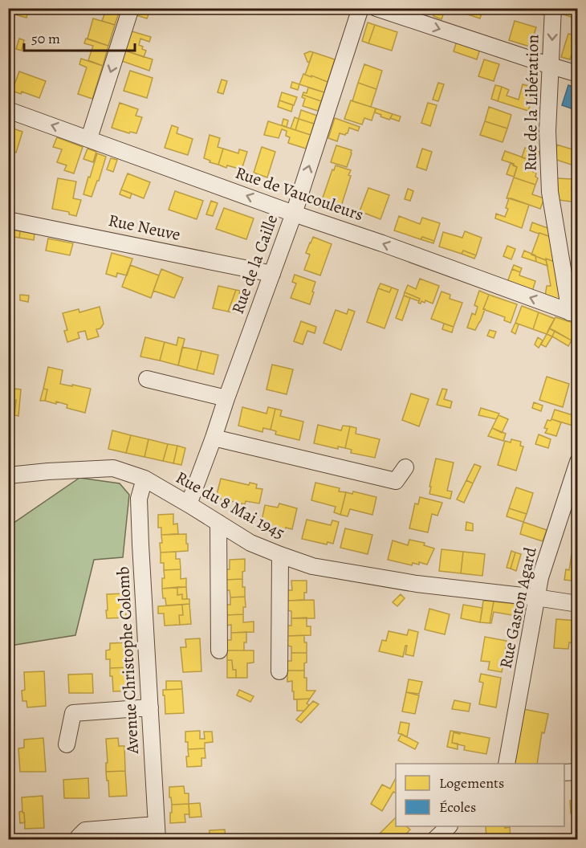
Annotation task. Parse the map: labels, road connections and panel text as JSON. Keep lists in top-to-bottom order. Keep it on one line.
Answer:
{"streets":{"street":["Rue de la Libération","Rue de Vaucouleurs","Rue Neuve","Rue de la Caille","Rue du 8 Mai 1945","Rue Gaston Agard","Avenue Christophe Colomb"]},"crossings":[["Rue de la Libération","Rue de Vaucouleurs"],["Rue de Vaucouleurs","Rue de la Caille"],["Rue Neuve","Rue de la Caille"],["Rue de la Caille","Rue du 8 Mai 1945"],["Rue du 8 Mai 1945","Rue Gaston Agard"],["Rue du 8 Mai 1945","Avenue Christophe Colomb"]],"one_way":["Rue de Vaucouleurs","Rue de la Caille"],"legend":["Logements","Écoles"],"scale_bar":"50 m"}
